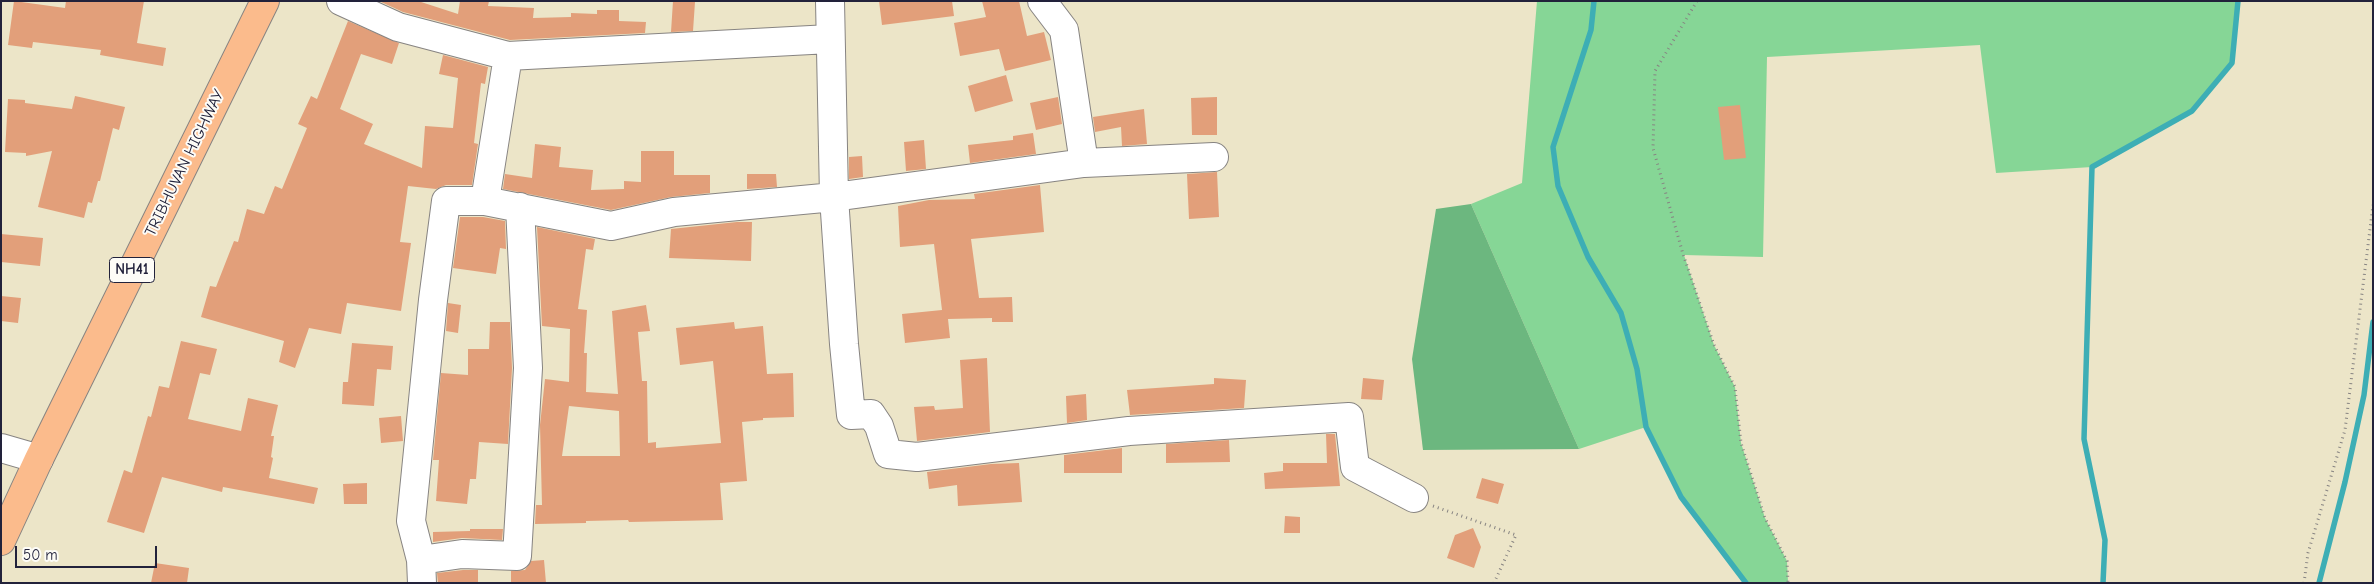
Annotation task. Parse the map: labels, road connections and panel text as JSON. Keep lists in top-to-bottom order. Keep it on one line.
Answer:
{"streets":{"highway":["TRIBHUVAN HIGHWAY","NH41"]},"scale_bar":"50 m"}
